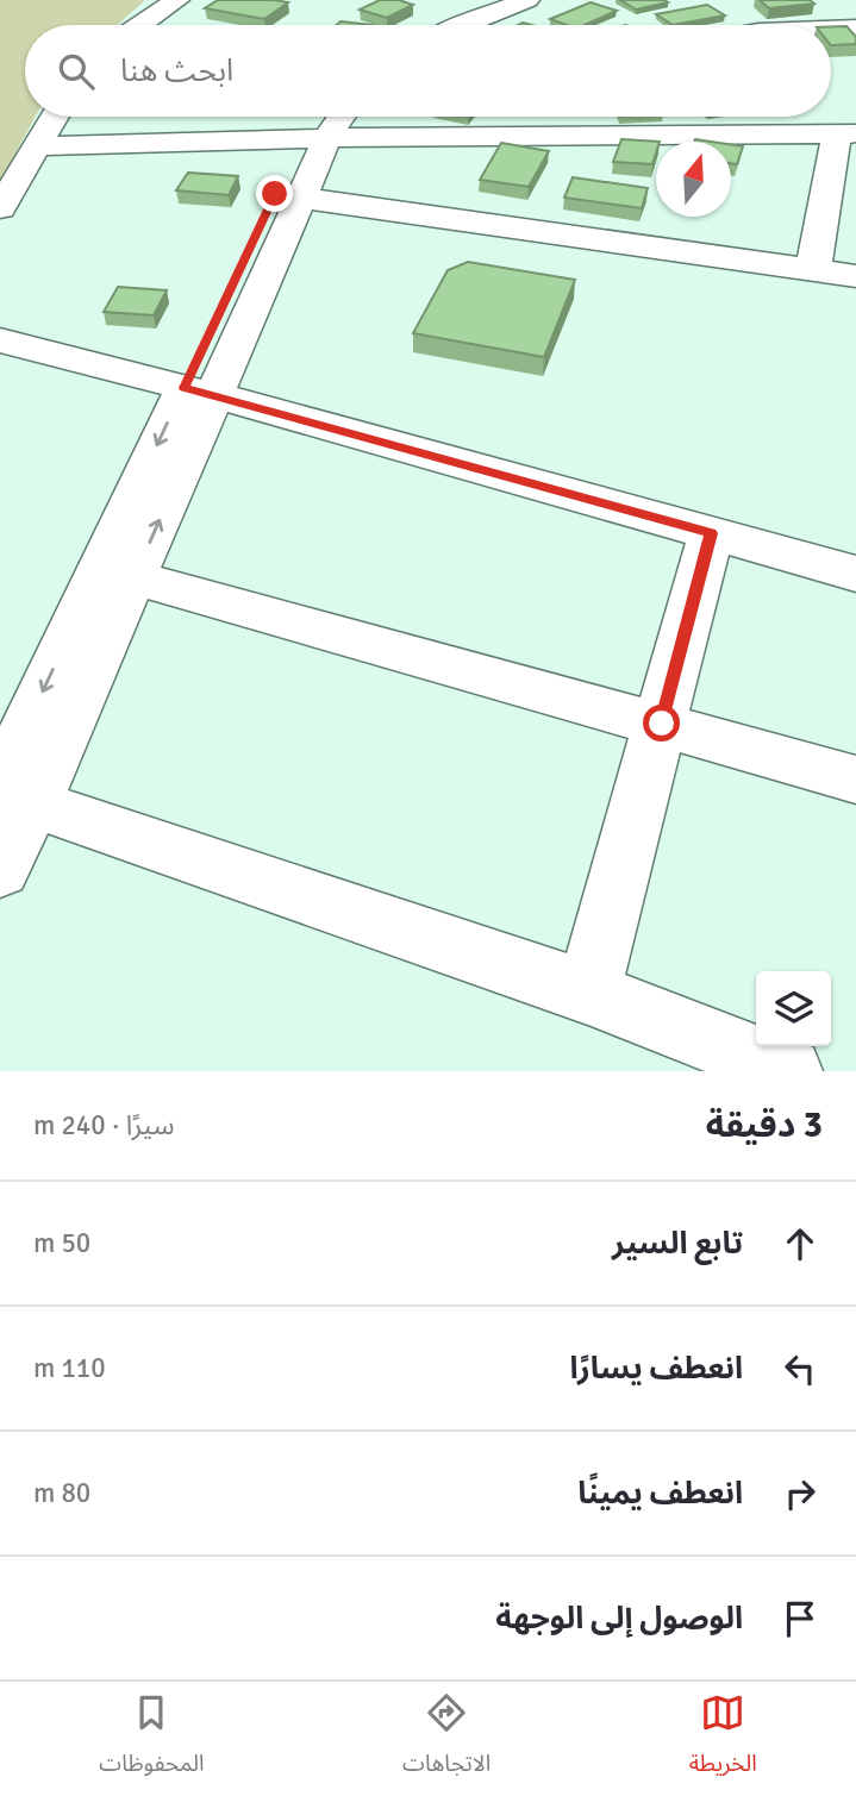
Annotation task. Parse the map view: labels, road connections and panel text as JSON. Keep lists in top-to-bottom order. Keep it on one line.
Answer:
{"north":"top","page":{"search":"ابحث هنا","heading":["3 دقيقة","سيرًا · 240 m"],"list":[["تابع السير","50 m"],["انعطف يسارًا","110 m"],["انعطف يمينًا","80 m"],"الوصول إلى الوجهة"],"nav":["الخريطة","الاتجاهات","المحفوظات"]}}
